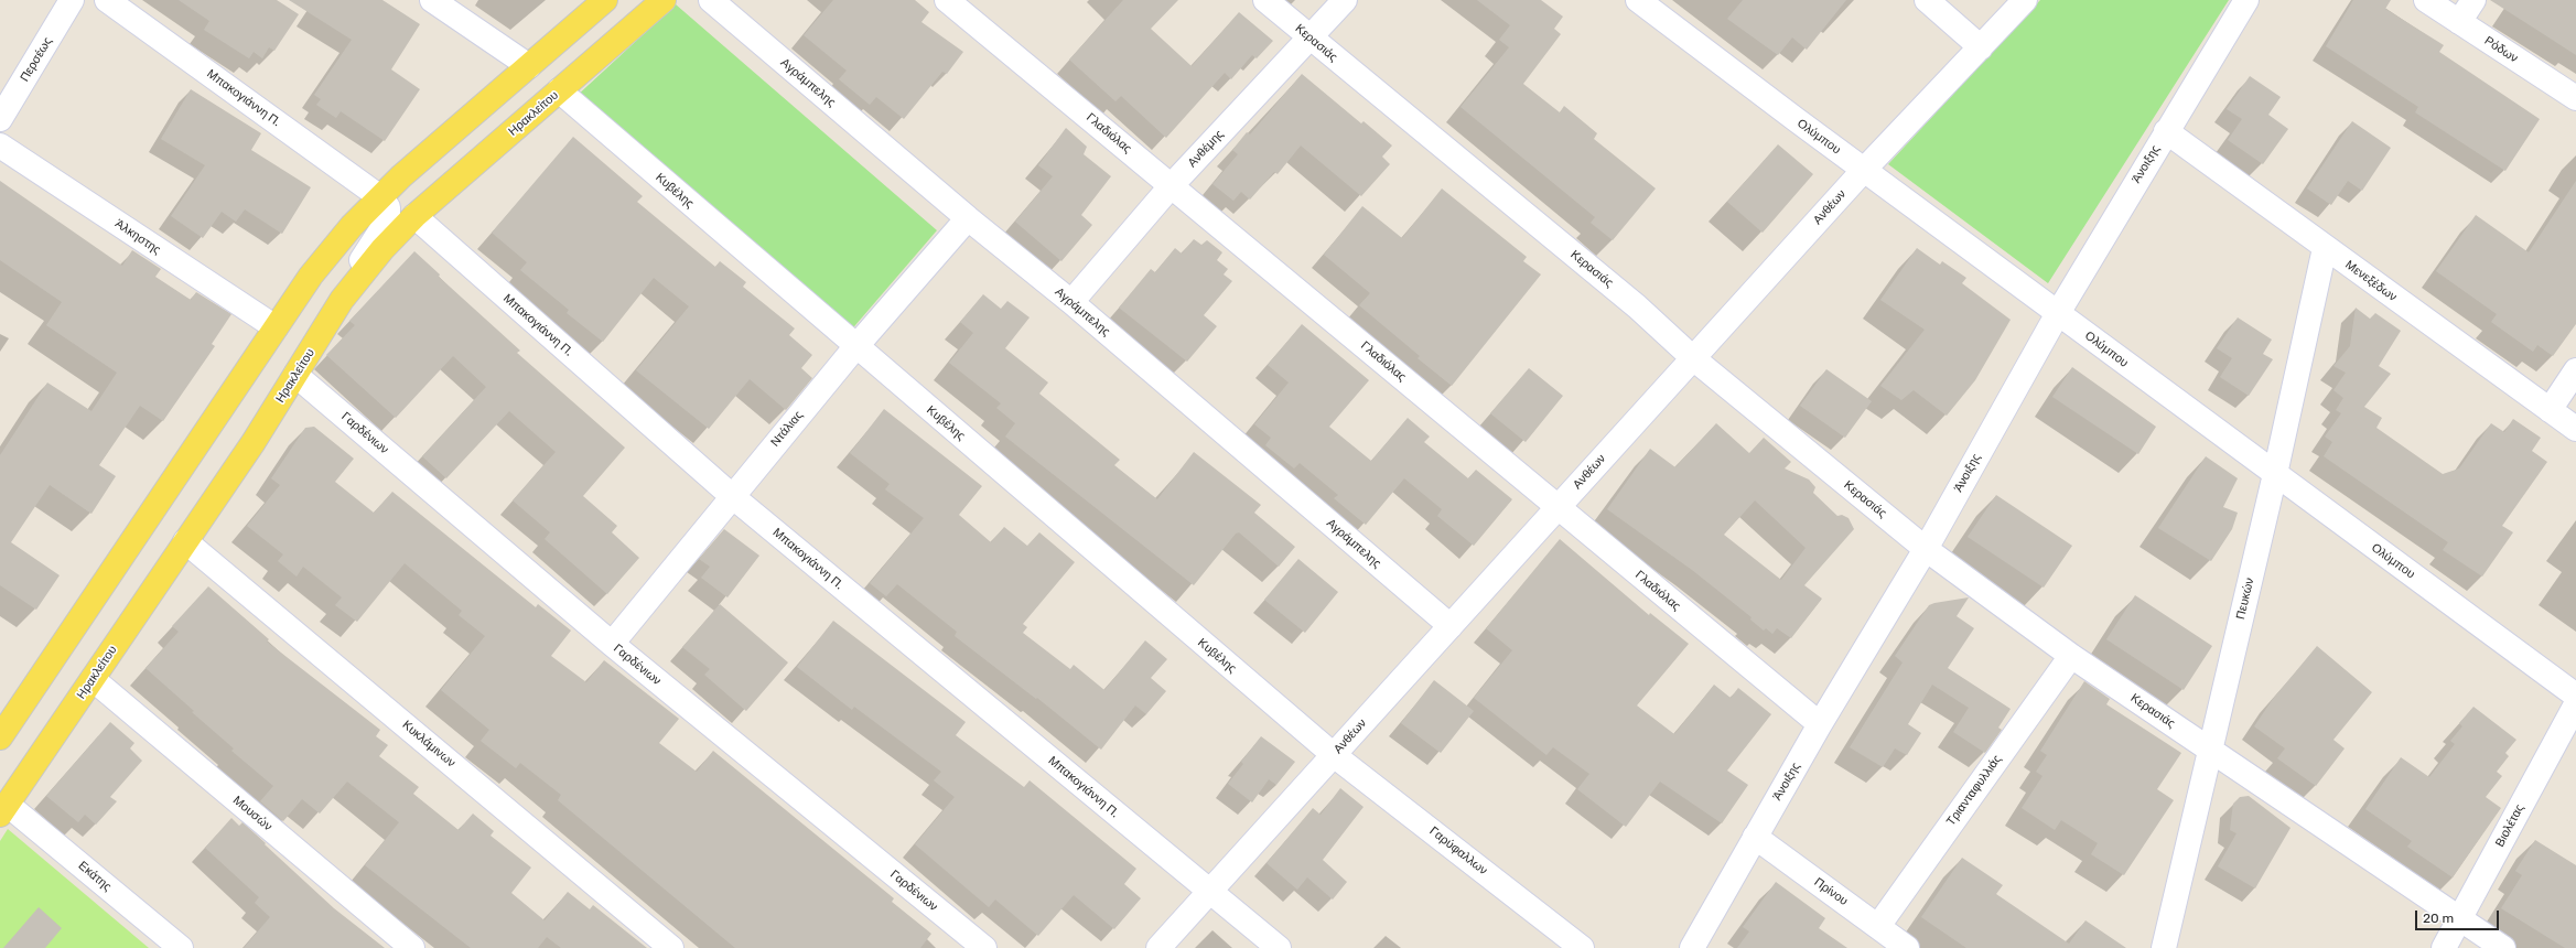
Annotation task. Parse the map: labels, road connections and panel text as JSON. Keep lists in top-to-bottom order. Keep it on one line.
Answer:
{"streets":{"main road":["Ηρακλείτου"],"street":["Κερασιάς","Ρόδων","Περσέως","Αγράμπελης","Μπακογιάννη Π.","Γλαδιόλας","Ολύμπου","Ανθέμης","Άνοιξης","Κυβέλης","Ανθέων","Άλκηστης","Μενεξέδων","Ντάλιας","Γαρδένιων","Πευκών","Κυκλάμινων","Τριανταφυλλιάς","Μουσών","Βιολέτας","Γαρύφαλλων","Εκάτης","Πρίνου"]},"crossings":[["Κερασιάς","Ανθέμης"],["Κερασιάς","Άνοιξης"],["Κερασιάς","Ανθέων"],["Κερασιάς","Πευκών"],["Κερασιάς","Τριανταφυλλιάς"],["Κερασιάς","Βιολέτας"],["Αγράμπελης","Ανθέμης"],["Αγράμπελης","Ανθέων"],["Αγράμπελης","Ντάλιας"],["Μπακογιάννη Π.","Ηρακλείτου"],["Μπακογιάννη Π.","Ανθέων"],["Μπακογιάννη Π.","Ντάλιας"],["Ηρακλείτου","Κυβέλης"],["Ηρακλείτου","Γαρδένιων"],["Ηρακλείτου","Κυκλάμινων"],["Ηρακλείτου","Μουσών"],["Ηρακλείτου","Εκάτης"],["Γλαδιόλας","Ανθέμης"],["Γλαδιόλας","Άνοιξης"],["Γλαδιόλας","Ανθέων"],["Ολύμπου","Άνοιξης"],["Ολύμπου","Ανθέων"],["Ολύμπου","Πευκών"],["Άνοιξης","Μενεξέδων"],["Άνοιξης","Πρίνου"],["Κυβέλης","Ανθέων"],["Κυβέλης","Ντάλιας"],["Κυβέλης","Γαρύφαλλων"],["Ανθέων","Γαρύφαλλων"],["Μενεξέδων","Πευκών"],["Ντάλιας","Γαρδένιων"],["Τριανταφυλλιάς","Πρίνου"]],"scale_bar":"20 m"}
